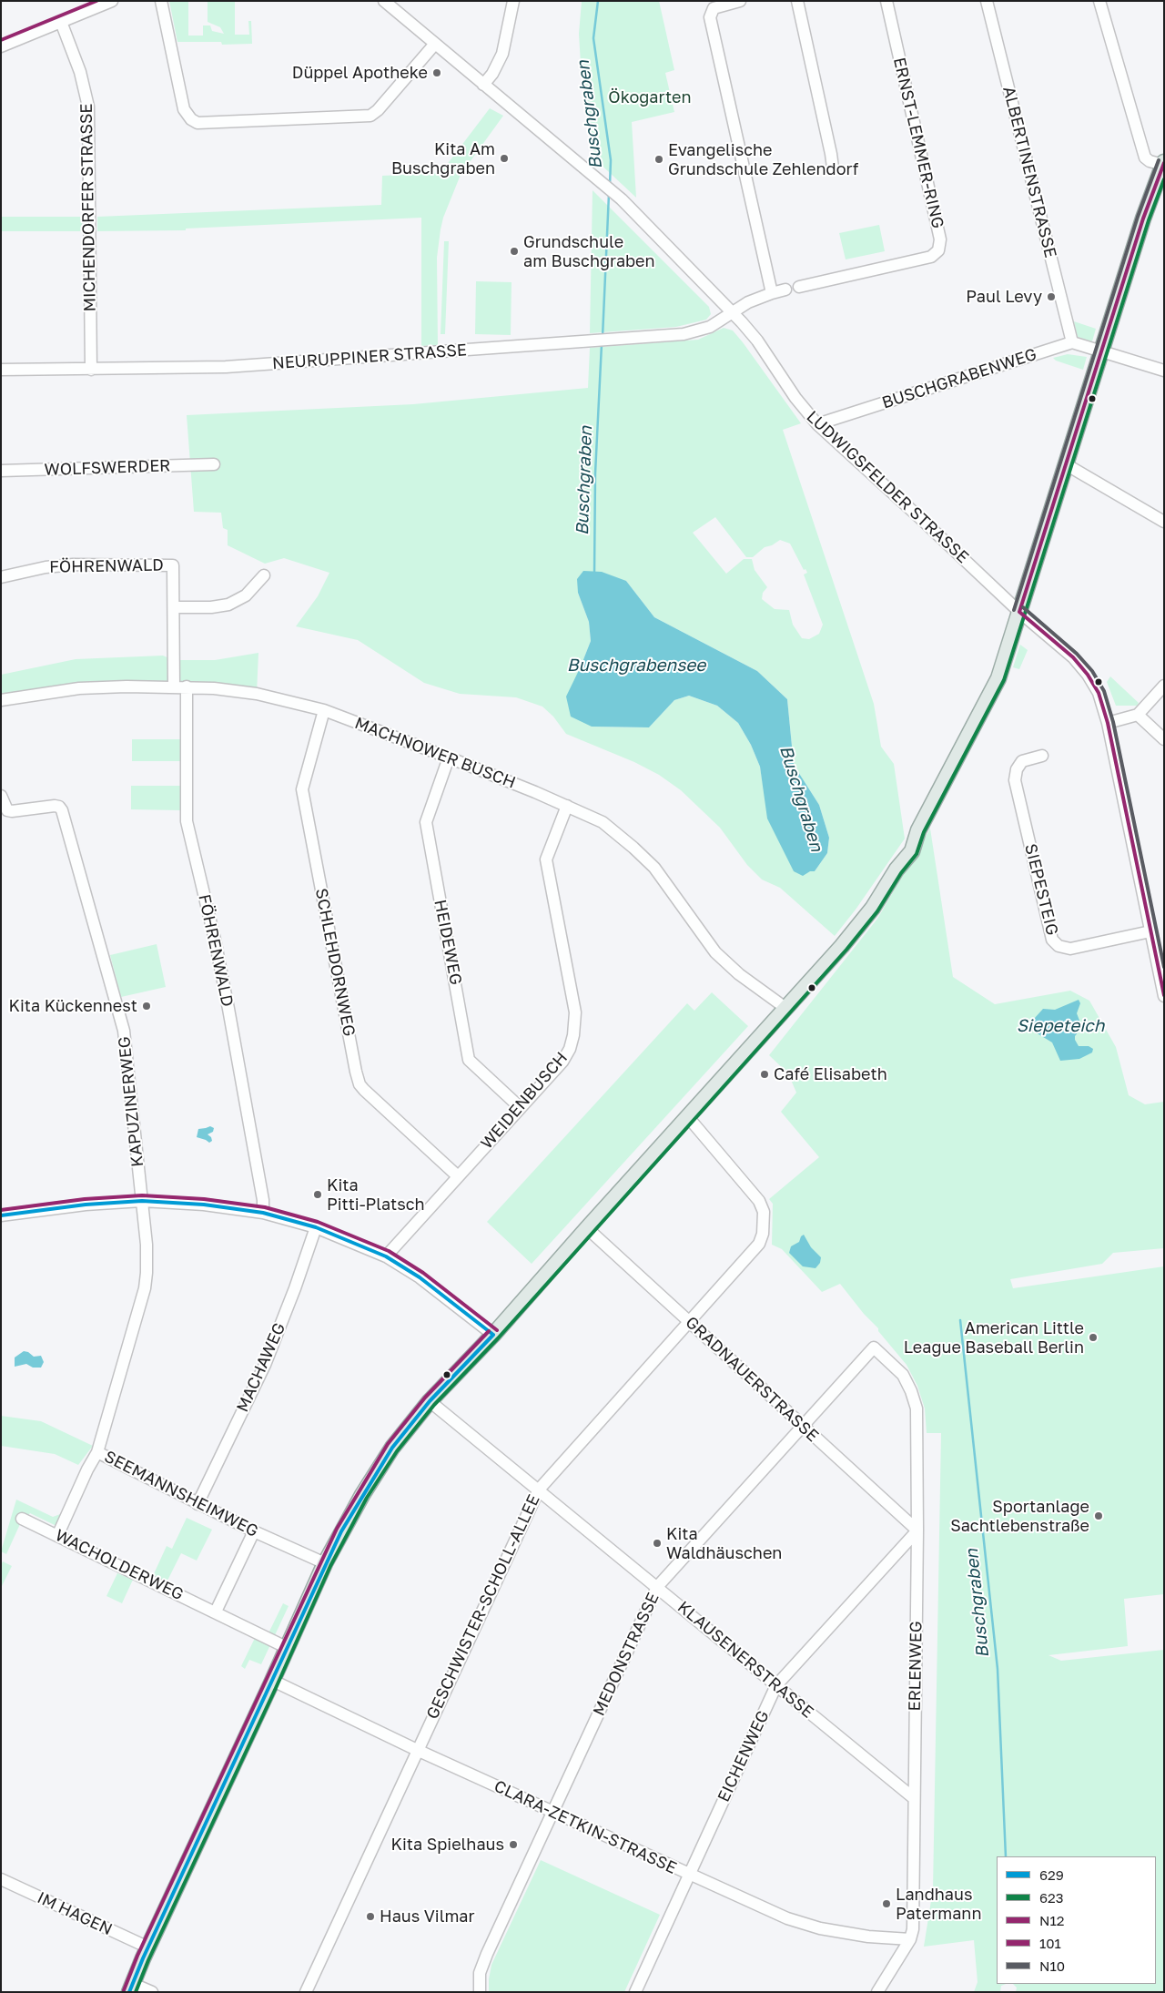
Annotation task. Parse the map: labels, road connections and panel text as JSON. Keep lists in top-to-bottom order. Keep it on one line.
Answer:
{"streets":{"street":["ERNST-LEMMER-RING","ALBERTINENSTRASSE","MICHENDORFER STRASSE","NEURUPPINER STRASSE","BUSCHGRABENWEG","WOLFSWERDER","LUDWIGSFELDER STRASSE","FÖHRENWALD","MACHNOWER BUSCH","SIEPESTEIG","HEIDEWEG","SCHLEHDORNWEG","WEIDENBUSCH","KAPUZINERWEG","MACHAWEG","GRADNAUERSTRASSE","SEEMANNSHEIMWEG","WACHOLDERWEG","GESCHWISTER-SCHOLL-ALLEE","MEDONSTRASSE","KLAUSENERSTRASSE","ERLENWEG","EICHENWEG","CLARA-ZETKIN-STRASSE","IM HAGEN"]},"crossings":[["ALBERTINENSTRASSE","BUSCHGRABENWEG"],["MICHENDORFER STRASSE","NEURUPPINER STRASSE"],["NEURUPPINER STRASSE","LUDWIGSFELDER STRASSE"],["BUSCHGRABENWEG","LUDWIGSFELDER STRASSE"],["LUDWIGSFELDER STRASSE","SIEPESTEIG"],["FÖHRENWALD","MACHNOWER BUSCH"],["MACHNOWER BUSCH","HEIDEWEG"],["MACHNOWER BUSCH","SCHLEHDORNWEG"],["MACHNOWER BUSCH","WEIDENBUSCH"],["HEIDEWEG","WEIDENBUSCH"],["SCHLEHDORNWEG","WEIDENBUSCH"],["KAPUZINERWEG","SEEMANNSHEIMWEG"],["MACHAWEG","SEEMANNSHEIMWEG"],["GRADNAUERSTRASSE","GESCHWISTER-SCHOLL-ALLEE"],["GRADNAUERSTRASSE","MEDONSTRASSE"],["GRADNAUERSTRASSE","ERLENWEG"],["GRADNAUERSTRASSE","EICHENWEG"],["SEEMANNSHEIMWEG","WACHOLDERWEG"],["GESCHWISTER-SCHOLL-ALLEE","KLAUSENERSTRASSE"],["GESCHWISTER-SCHOLL-ALLEE","CLARA-ZETKIN-STRASSE"],["MEDONSTRASSE","KLAUSENERSTRASSE"],["MEDONSTRASSE","ERLENWEG"],["MEDONSTRASSE","CLARA-ZETKIN-STRASSE"],["KLAUSENERSTRASSE","ERLENWEG"],["KLAUSENERSTRASSE","EICHENWEG"],["ERLENWEG","EICHENWEG"],["ERLENWEG","CLARA-ZETKIN-STRASSE"],["EICHENWEG","CLARA-ZETKIN-STRASSE"]],"water":["Buschgraben","Buschgrabensee","Siepeteich"],"parks":["Ökogarten"],"places":["Düppel Apotheke","Kita Am Buschgraben","Evangelische Grundschule Zehlendorf","Grundschule am Buschgraben","Paul Levy","Kita Kückennest","Café Elisabeth","Kita Pitti-Platsch","American Little League Baseball Berlin","Sportanlage Sachtlebenstraße","Kita Waldhäuschen","Kita Spielhaus","Landhaus Patermann","Haus Vilmar"],"lines":["transit line N12","transit line N10","transit line 101","transit line 623","transit line 629"],"legend":["629","623","N12","101","N10"]}
